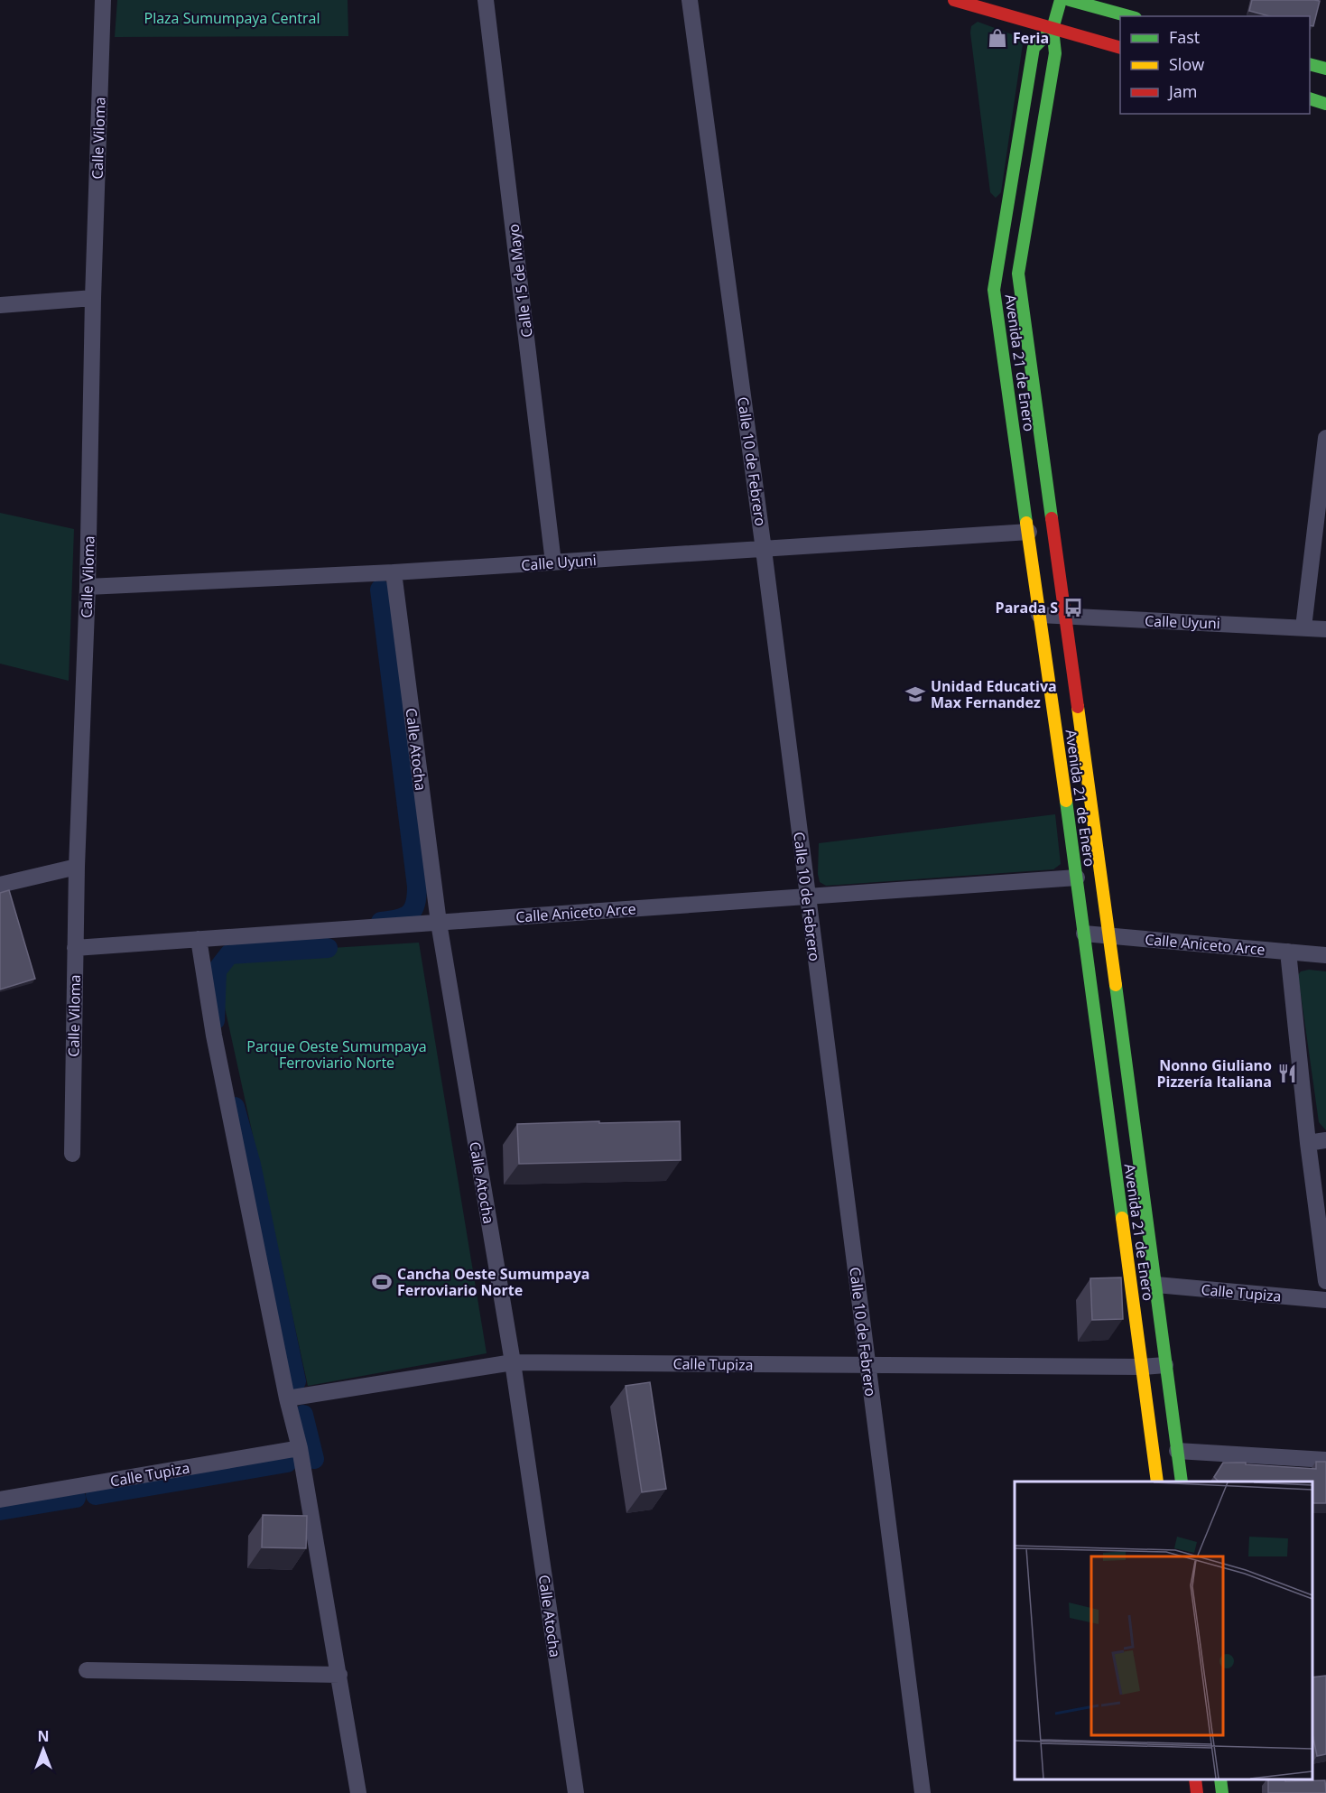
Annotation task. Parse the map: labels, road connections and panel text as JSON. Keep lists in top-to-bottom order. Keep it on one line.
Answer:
{"streets":{"street":["Calle Viloma","Calle 15 de Mayo","Avenida 21 de Enero","Calle 10 de Febrero","Calle Uyuni","Calle Atocha","Calle Aniceto Arce","Calle Tupiza"]},"crossings":[["Calle Viloma","Calle Uyuni"],["Calle Viloma","Calle Aniceto Arce"],["Calle 15 de Mayo","Calle Uyuni"],["Avenida 21 de Enero","Calle Uyuni"],["Avenida 21 de Enero","Calle Aniceto Arce"],["Avenida 21 de Enero","Calle Tupiza"],["Calle 10 de Febrero","Calle Uyuni"],["Calle 10 de Febrero","Calle Aniceto Arce"],["Calle 10 de Febrero","Calle Tupiza"],["Calle Uyuni","Calle Atocha"],["Calle Atocha","Calle Aniceto Arce"],["Calle Atocha","Calle Tupiza"]],"parks":["Plaza Sumumpaya Central","Parque Oeste Sumumpaya Ferroviario Norte"],"places":{"shop":["Feria"],"bus stop":["Parada S"],"school or university":["Unidad Educativa Max Fernandez"],"restaurant":["Nonno Giuliano Pizzería Italiana"],"sports":["Cancha Oeste Sumumpaya Ferroviario Norte"]},"legend":["Fast","Slow","Jam"],"north":"top"}
